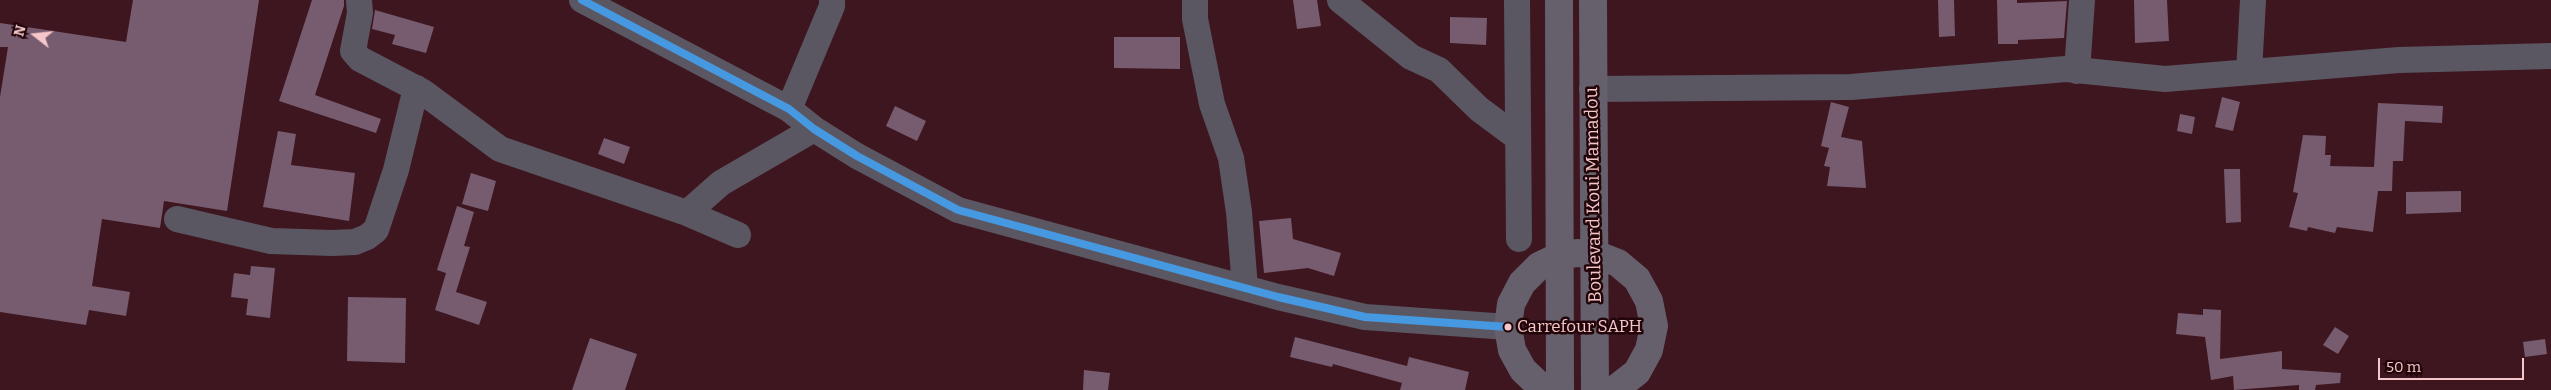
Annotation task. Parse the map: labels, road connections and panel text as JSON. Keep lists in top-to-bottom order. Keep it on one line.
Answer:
{"streets":{"main road":["Boulevard Koui Mamadou"]},"places":["Carrefour SAPH"],"scale_bar":"50 m","north":"left"}
